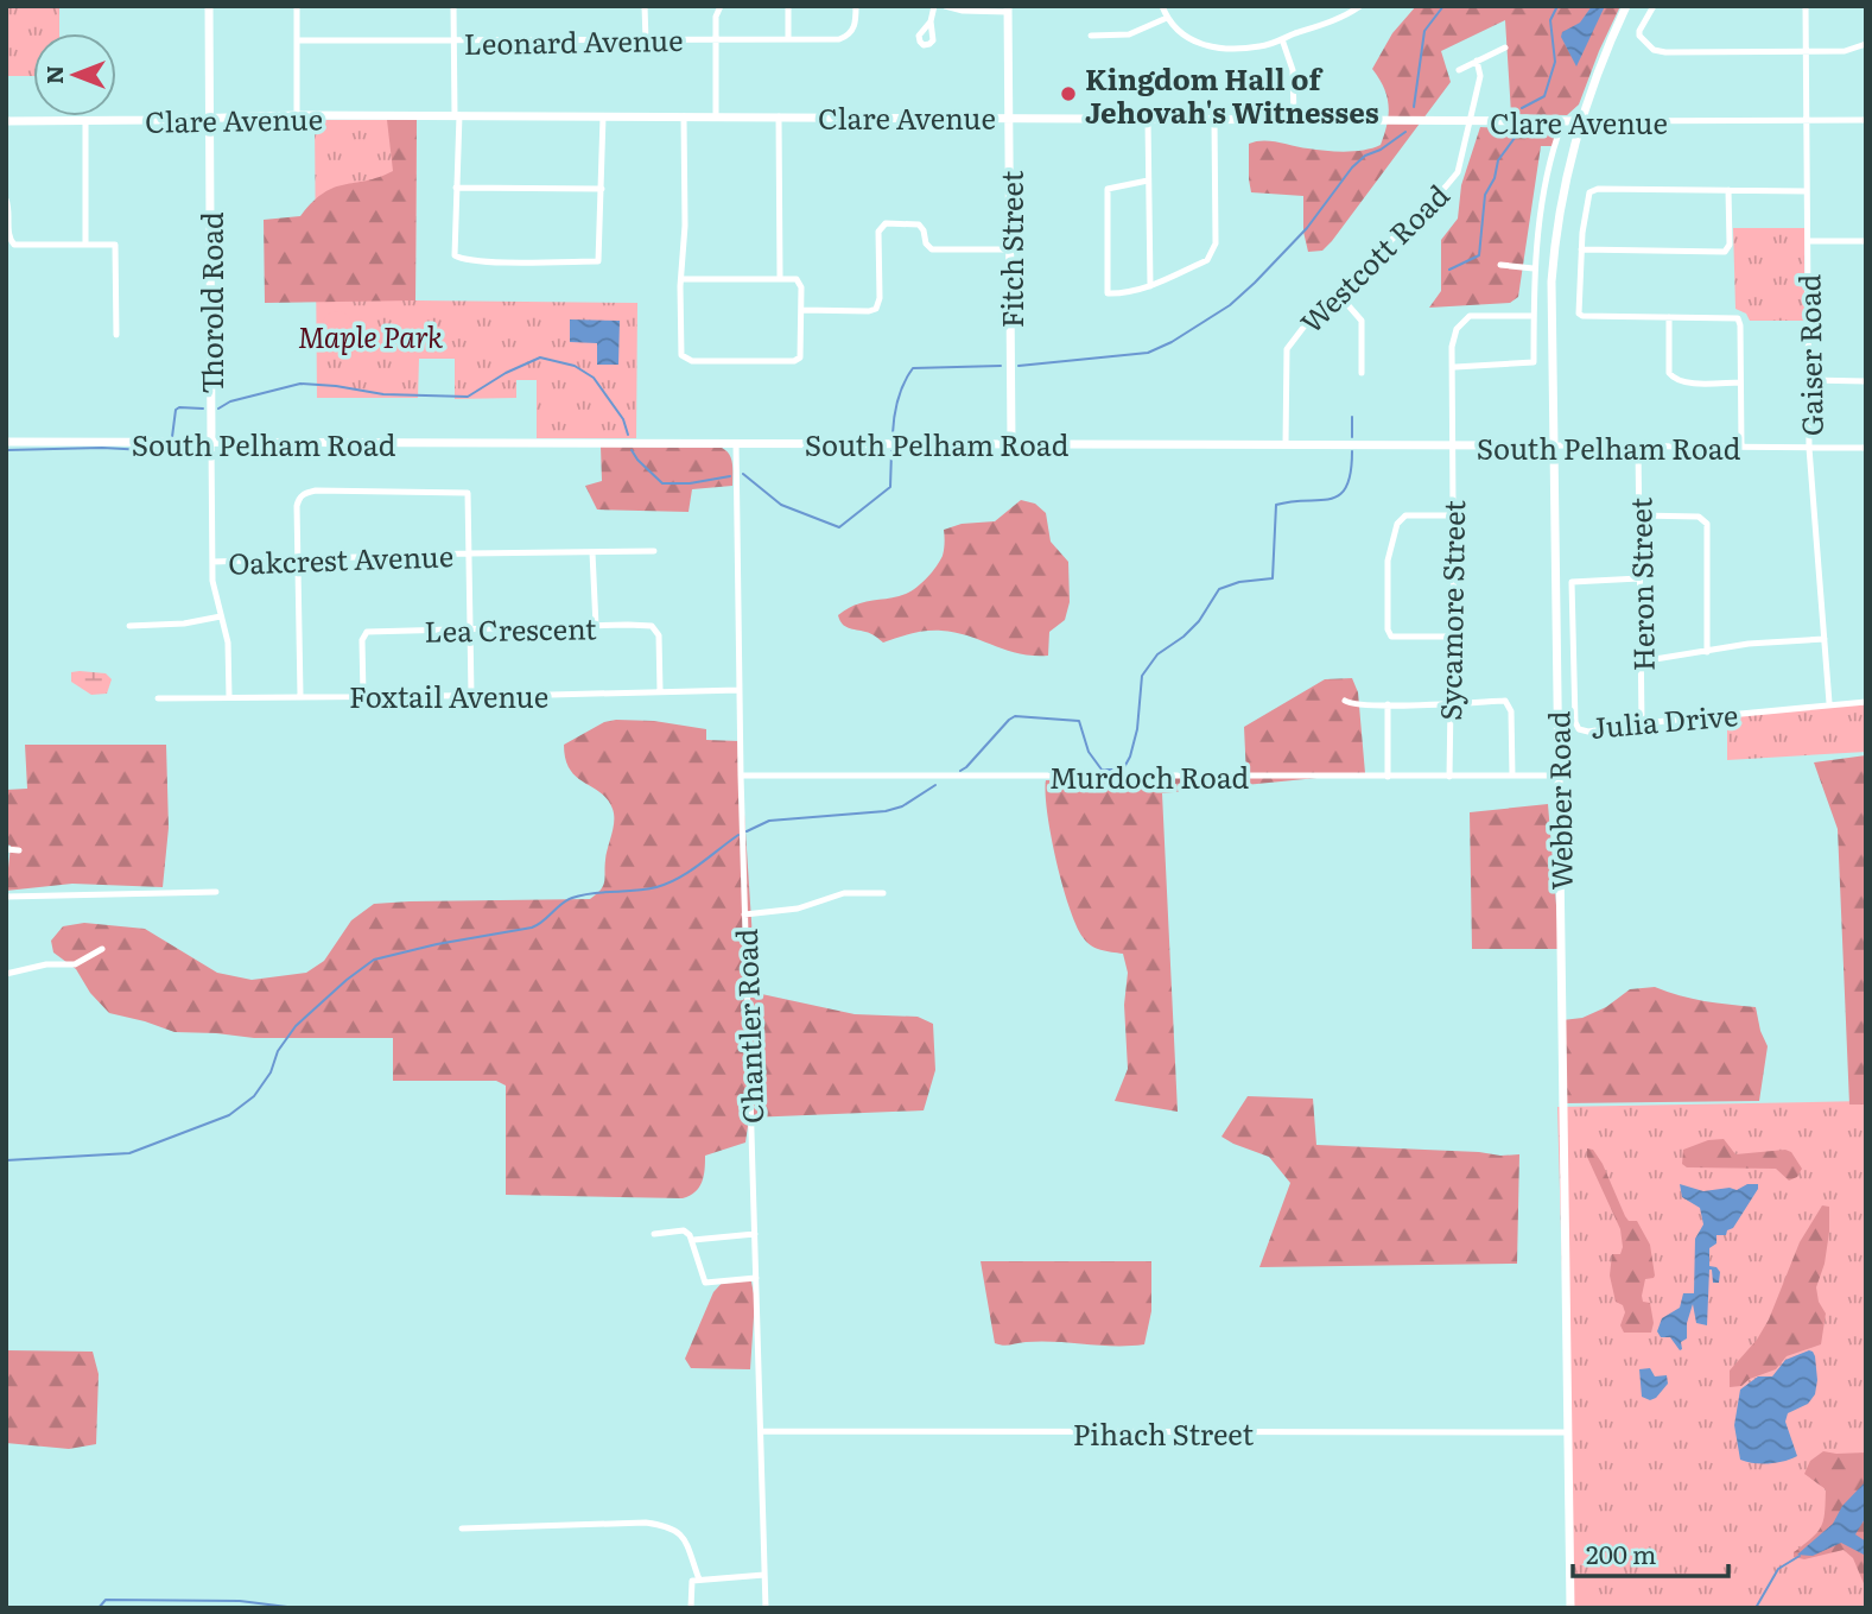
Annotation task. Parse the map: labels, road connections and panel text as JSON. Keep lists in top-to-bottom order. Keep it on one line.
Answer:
{"streets":{"main road":["Clare Avenue","Fitch Street","Thorold Road","South Pelham Road","Webber Road"],"street":["Leonard Avenue","Westcott Road","Gaiser Road","Oakcrest Avenue","Heron Street","Sycamore Street","Lea Crescent","Foxtail Avenue","Julia Drive","Murdoch Road","Chantler Road","Pihach Street"]},"crossings":[["Clare Avenue","Fitch Street"],["Clare Avenue","Westcott Road"],["Clare Avenue","Thorold Road"],["Clare Avenue","Gaiser Road"],["Clare Avenue","Webber Road"],["Fitch Street","South Pelham Road"],["Westcott Road","South Pelham Road"],["Thorold Road","South Pelham Road"],["Thorold Road","Oakcrest Avenue"],["Thorold Road","Foxtail Avenue"],["Gaiser Road","South Pelham Road"],["Gaiser Road","Julia Drive"],["South Pelham Road","Heron Street"],["South Pelham Road","Sycamore Street"],["South Pelham Road","Webber Road"],["South Pelham Road","Chantler Road"],["Heron Street","Julia Drive"],["Sycamore Street","Murdoch Road"],["Lea Crescent","Foxtail Avenue"],["Foxtail Avenue","Chantler Road"],["Murdoch Road","Webber Road"],["Murdoch Road","Chantler Road"],["Webber Road","Pihach Street"],["Chantler Road","Pihach Street"]],"parks":["Maple Park"],"places":["Kingdom Hall of Jehovah's Witnesses"],"scale_bar":"200 m","north":"left"}
